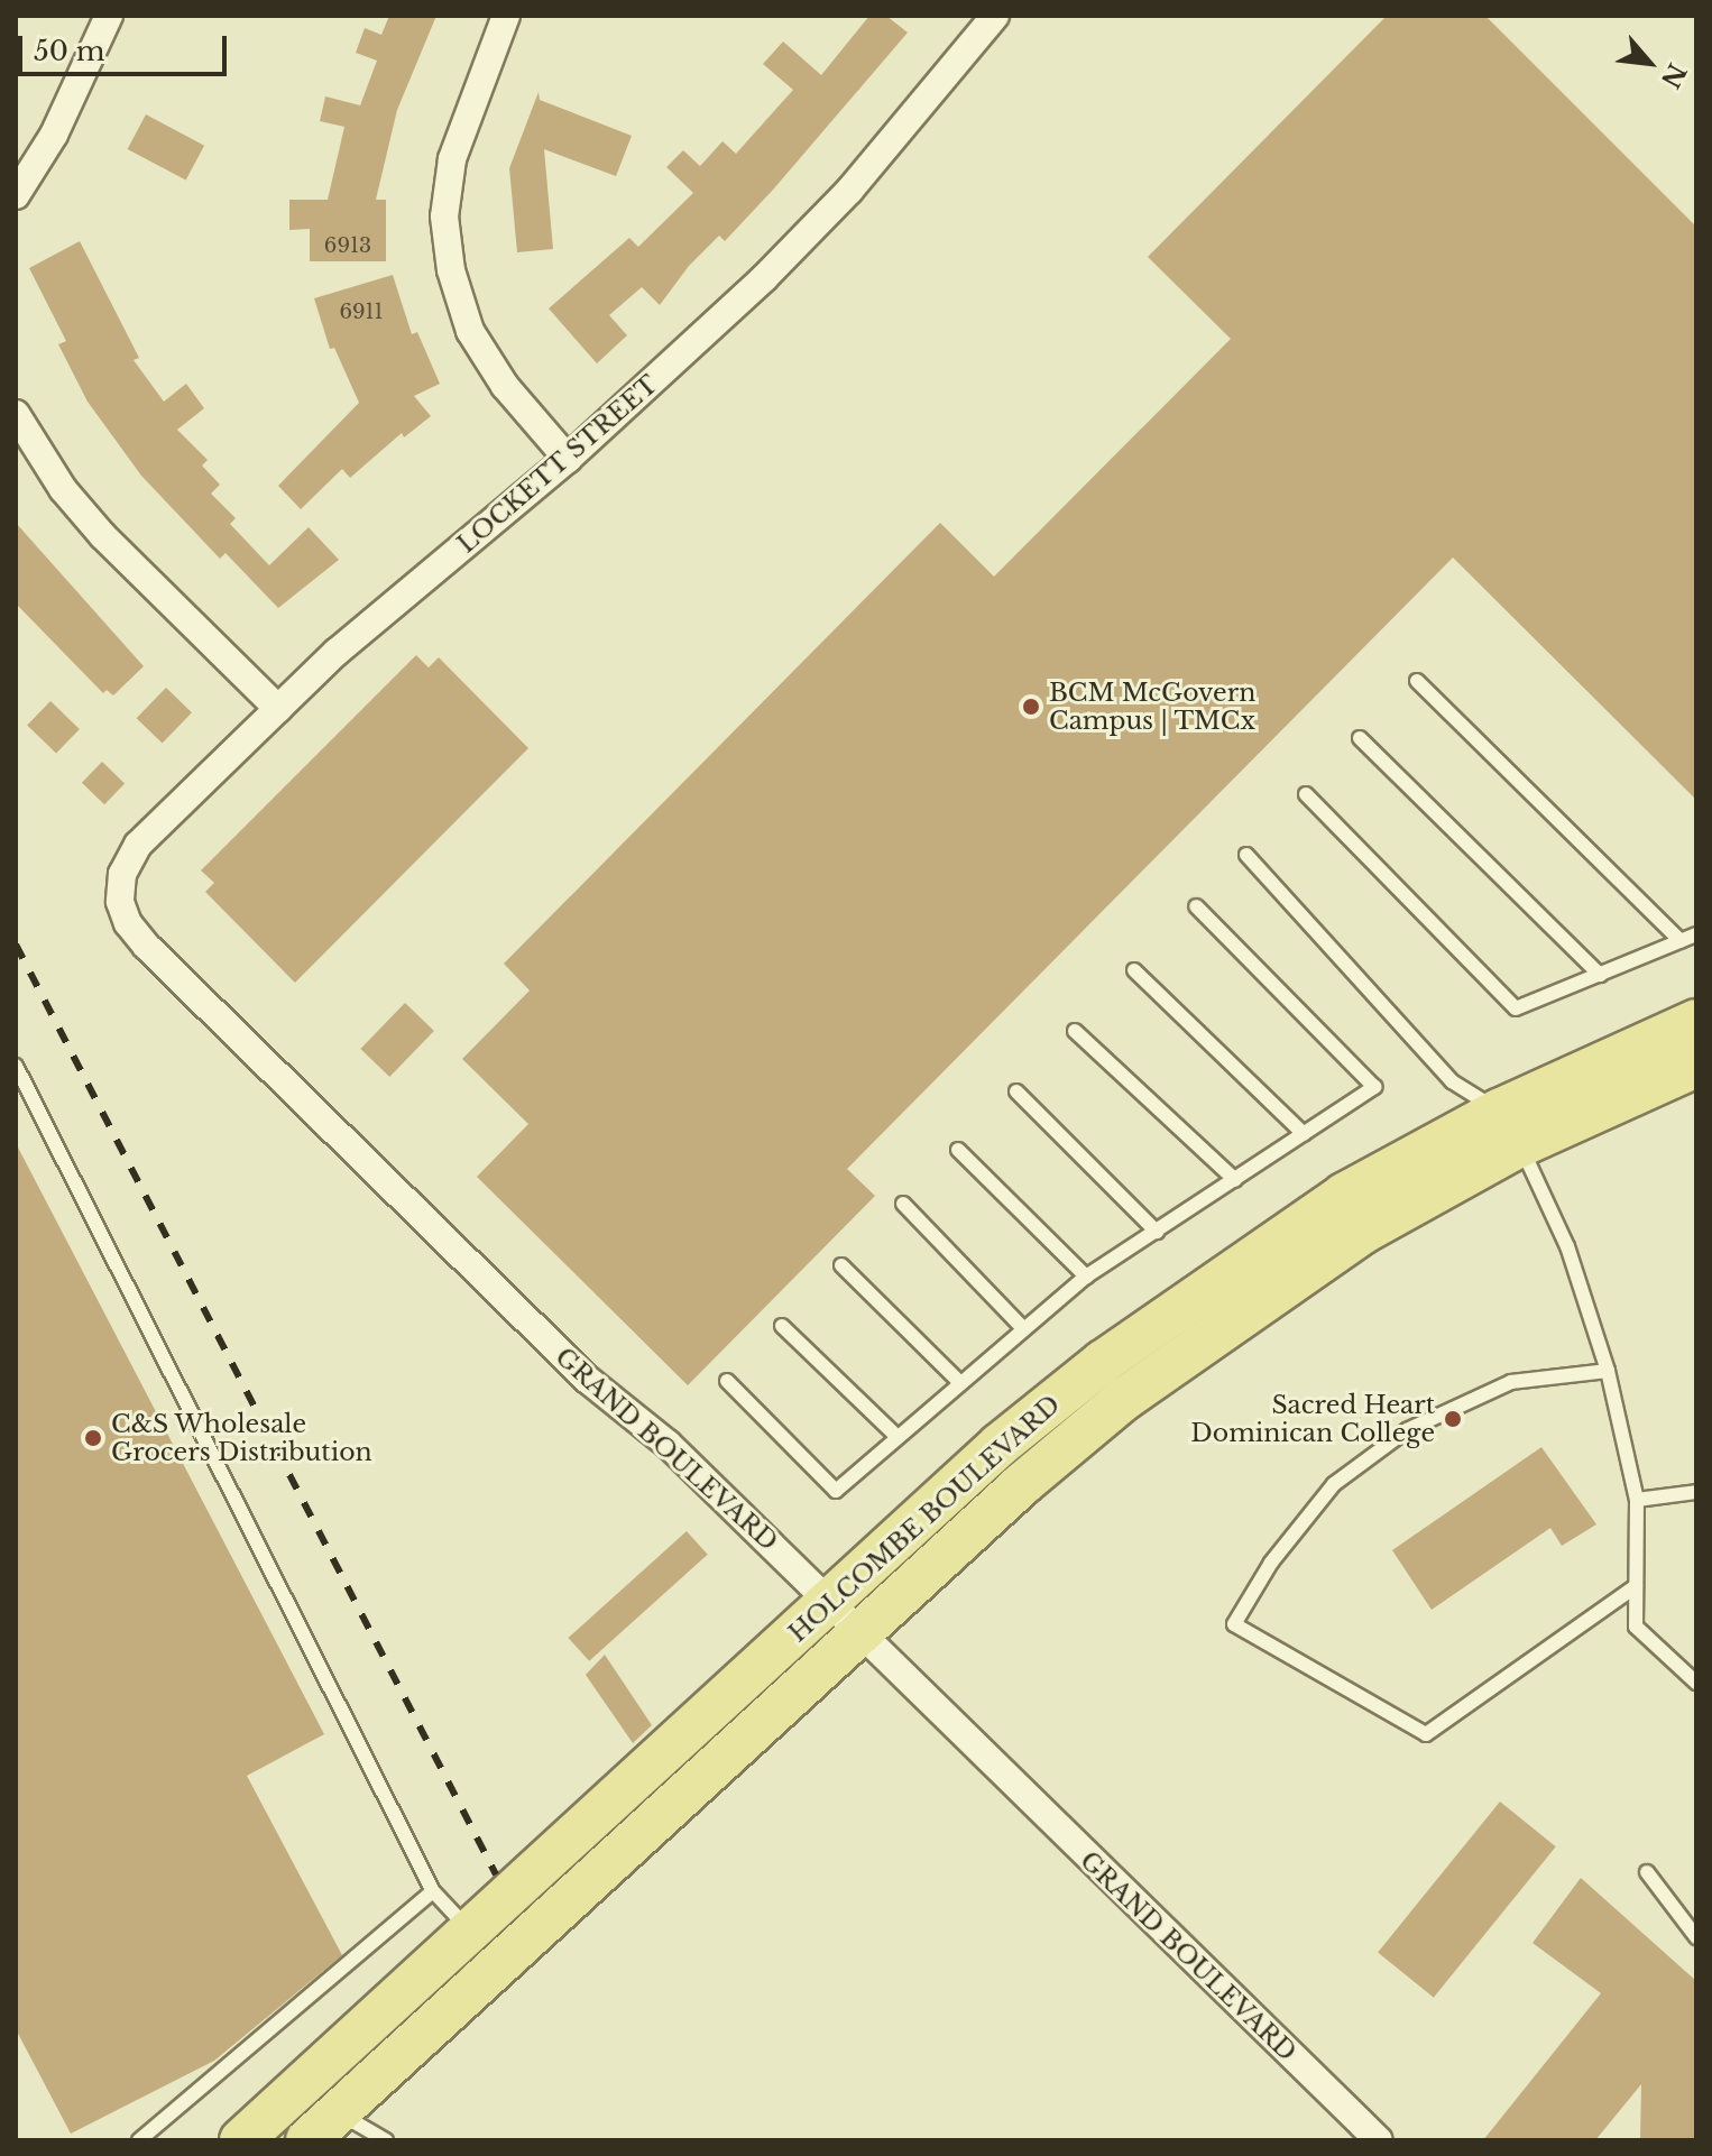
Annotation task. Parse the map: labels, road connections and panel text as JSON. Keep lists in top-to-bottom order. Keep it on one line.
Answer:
{"streets":{"main road":["HOLCOMBE BOULEVARD"],"street":["LOCKETT STREET","GRAND BOULEVARD"]},"crossings":[["LOCKETT STREET","GRAND BOULEVARD"],["GRAND BOULEVARD","HOLCOMBE BOULEVARD"]],"places":["BCM McGovern Campus | TMCx","Sacred Heart Dominican College","C&S Wholesale Grocers Distribution"],"house_numbers":["6913","6911"],"scale_bar":"50 m","north":"bottom right"}
